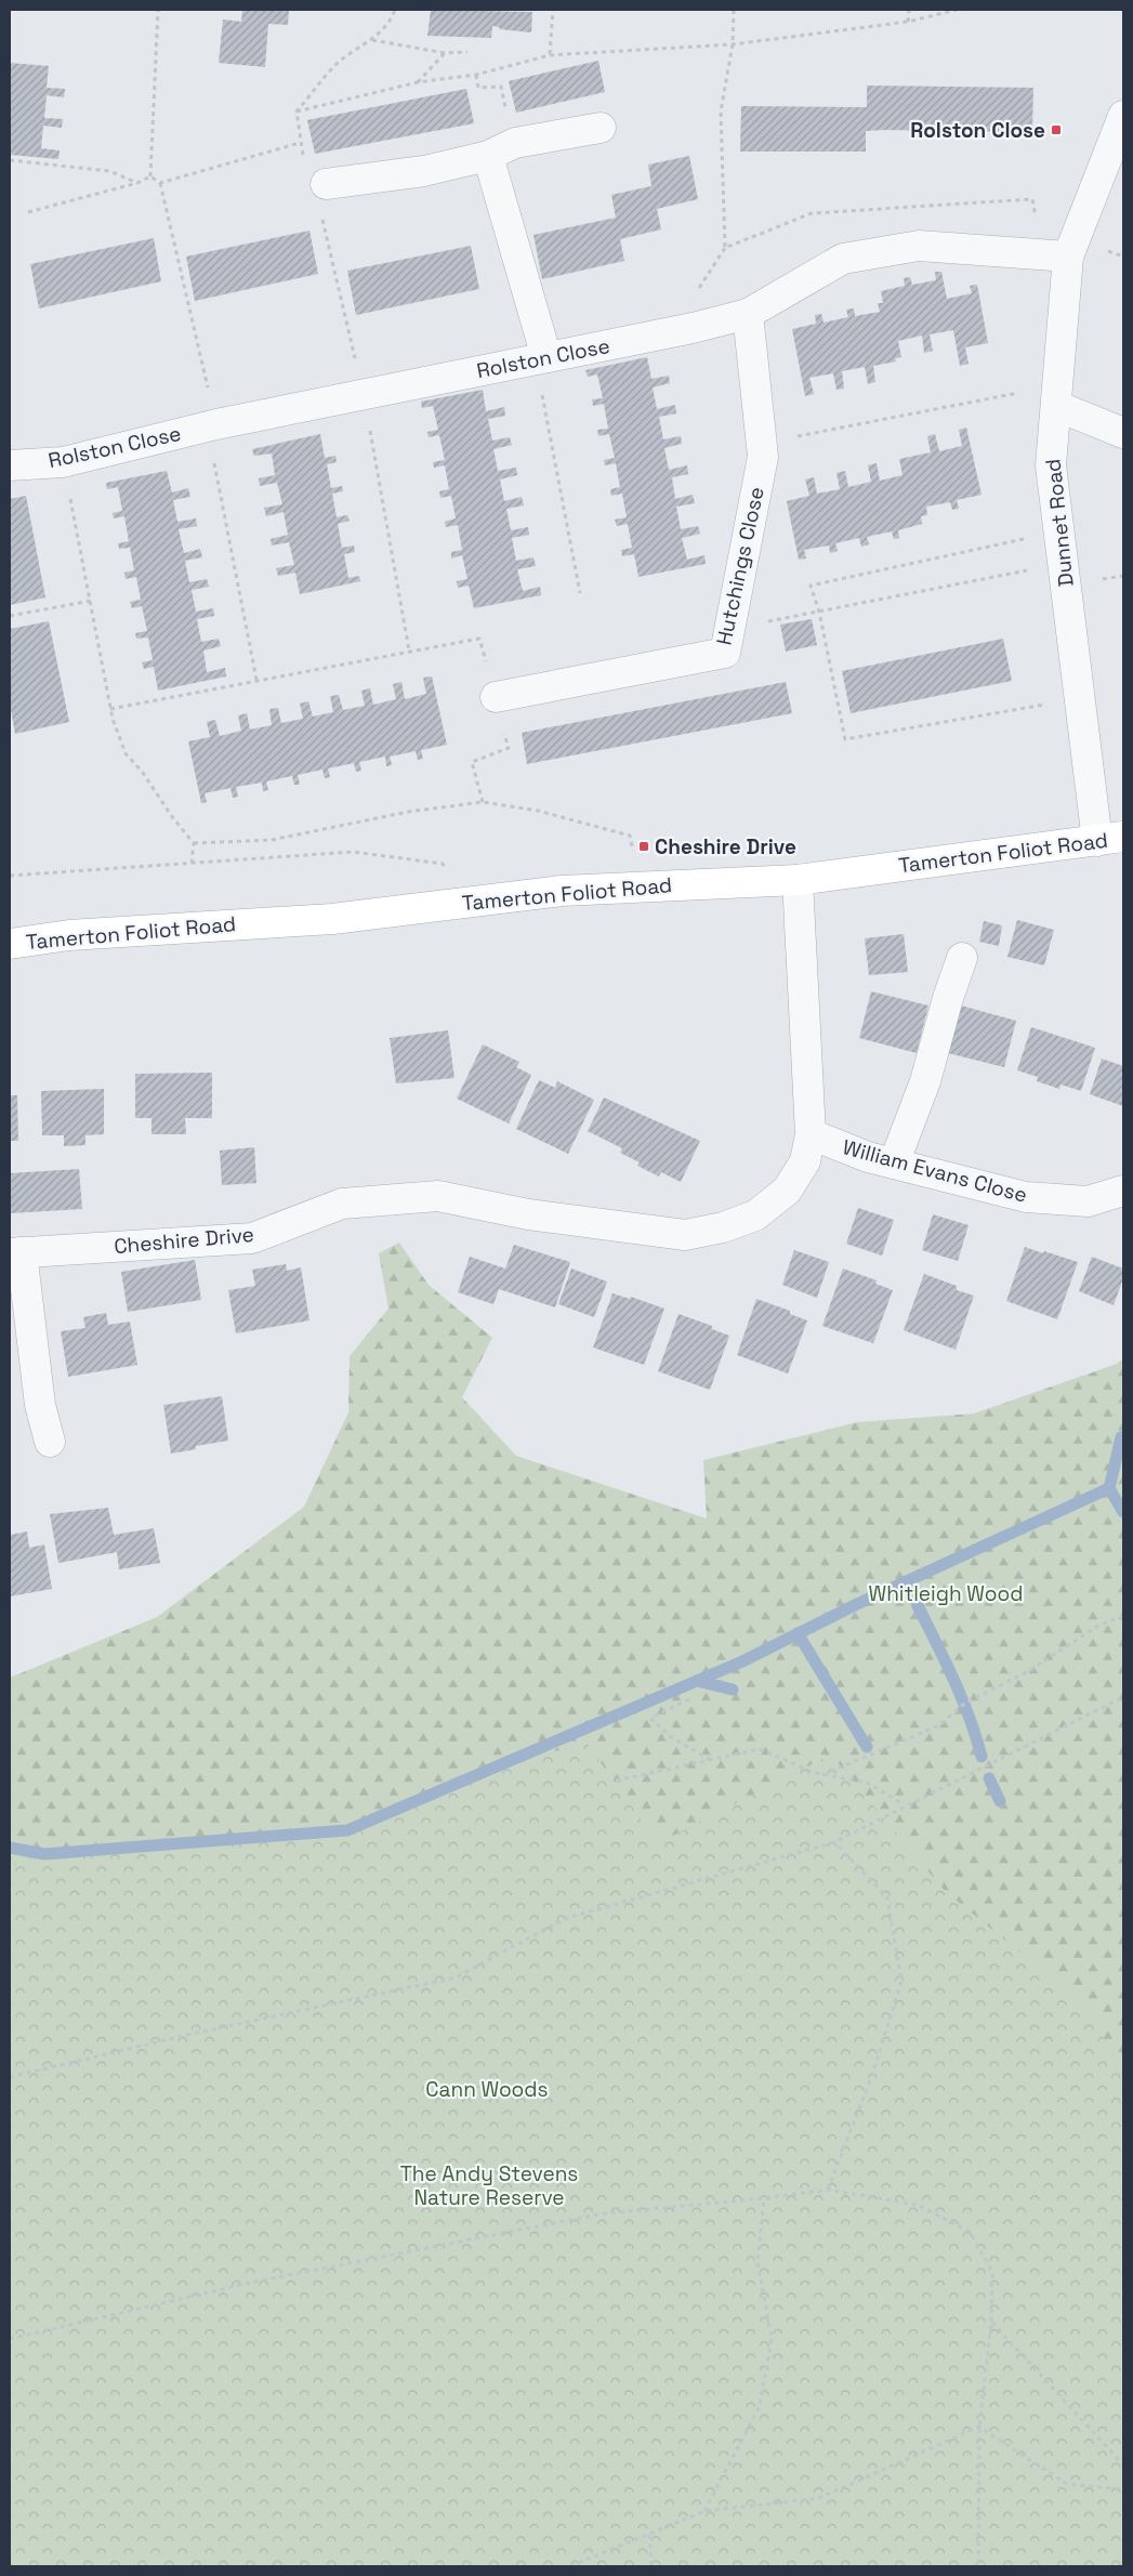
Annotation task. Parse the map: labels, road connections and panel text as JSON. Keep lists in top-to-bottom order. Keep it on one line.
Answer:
{"streets":{"main road":["Tamerton Foliot Road"],"street":["Rolston Close","Dunnet Road","Hutchings Close","William Evans Close","Cheshire Drive"]},"crossings":[["Rolston Close","Dunnet Road"],["Rolston Close","Hutchings Close"],["Dunnet Road","Tamerton Foliot Road"],["Tamerton Foliot Road","Cheshire Drive"],["William Evans Close","Cheshire Drive"]],"parks":["Whitleigh Wood","Cann Woods","The Andy Stevens Nature Reserve"],"places":{"transit":["Rolston Close","Cheshire Drive"]}}
